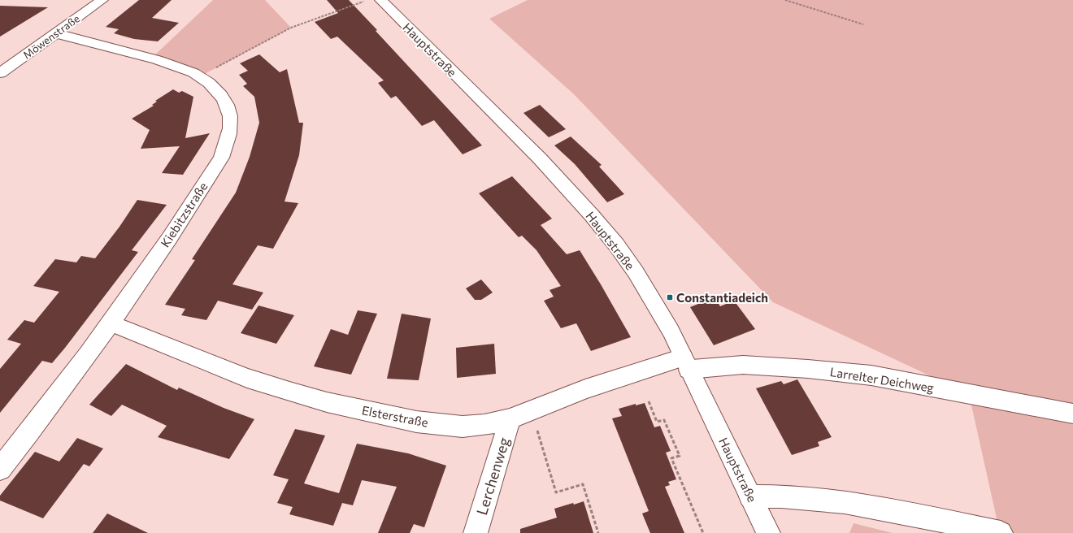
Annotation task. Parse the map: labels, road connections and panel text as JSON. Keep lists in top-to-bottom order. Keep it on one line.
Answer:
{"streets":{"street":["Möwenstraße","Hauptstraße","Kiebitzstraße","Larrelter Deichweg","Elsterstraße","Lerchenweg"]},"crossings":[["Möwenstraße","Kiebitzstraße"],["Hauptstraße","Larrelter Deichweg"],["Hauptstraße","Elsterstraße"],["Kiebitzstraße","Elsterstraße"],["Larrelter Deichweg","Elsterstraße"],["Elsterstraße","Lerchenweg"]],"places":{"transit":["Constantiadeich"]}}
